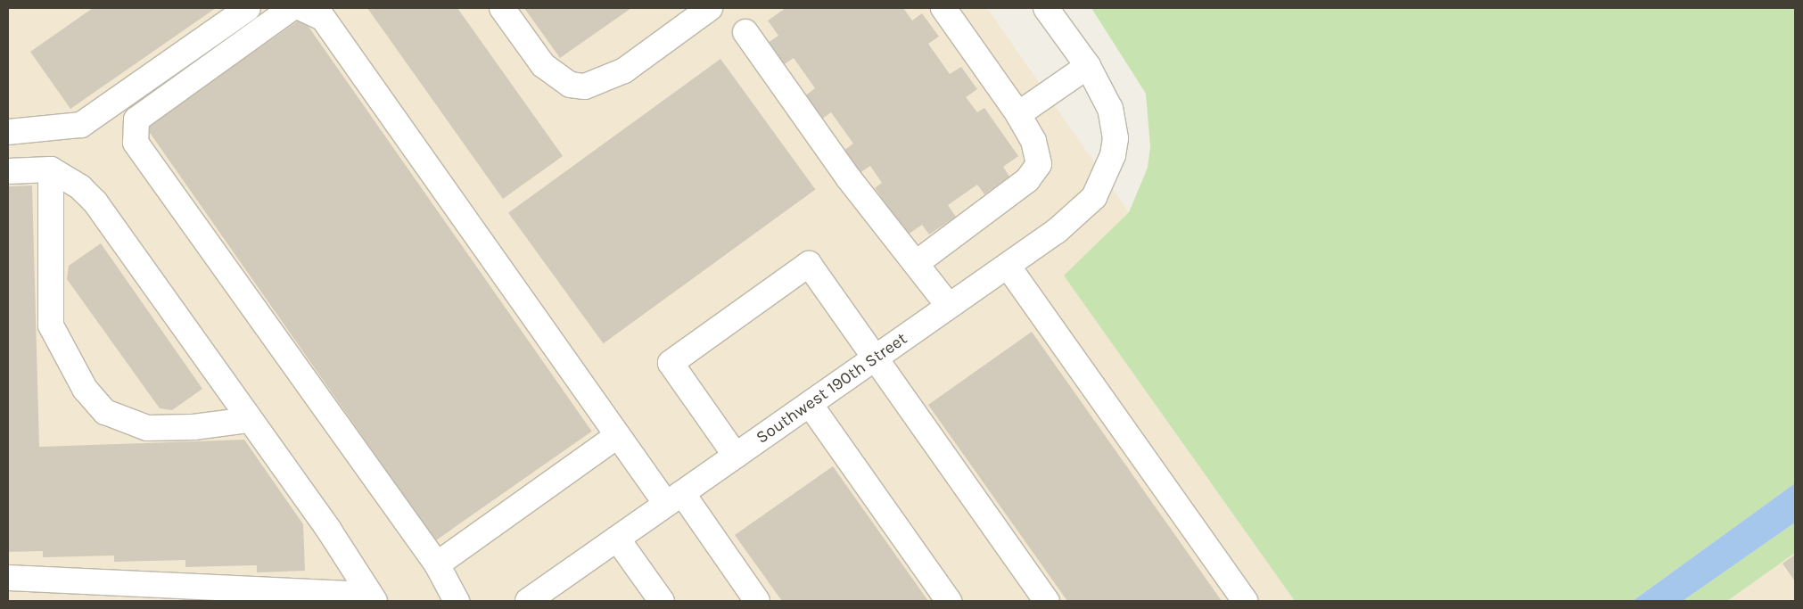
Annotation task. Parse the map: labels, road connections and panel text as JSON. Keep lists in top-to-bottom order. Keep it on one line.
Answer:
{"streets":{"street":["Southwest 190th Street"]}}
